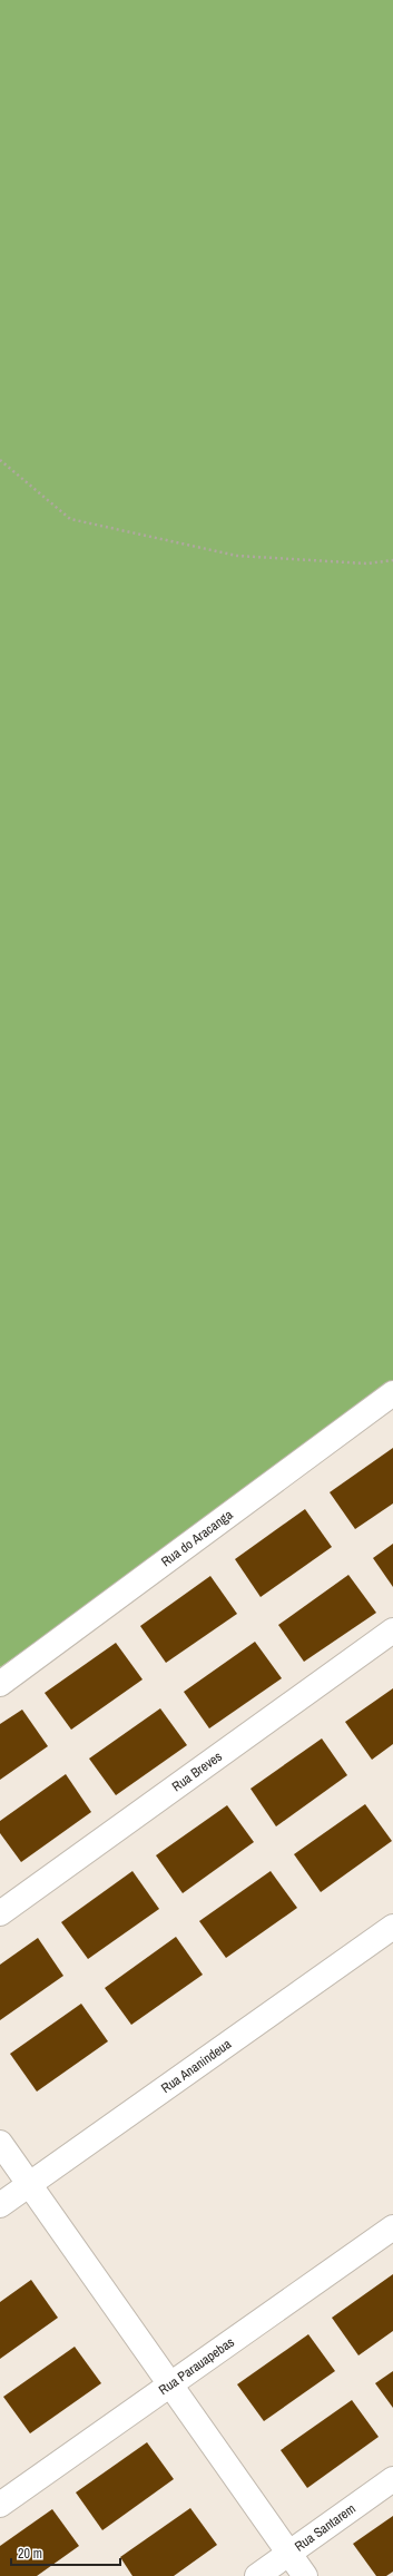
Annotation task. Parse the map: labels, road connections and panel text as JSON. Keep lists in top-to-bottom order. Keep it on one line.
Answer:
{"streets":{"street":["Rua do Aracanga","Rua Breves","Rua Ananindeua","Rua Parauapebas","Rua Santarem"]},"scale_bar":"20 m"}
